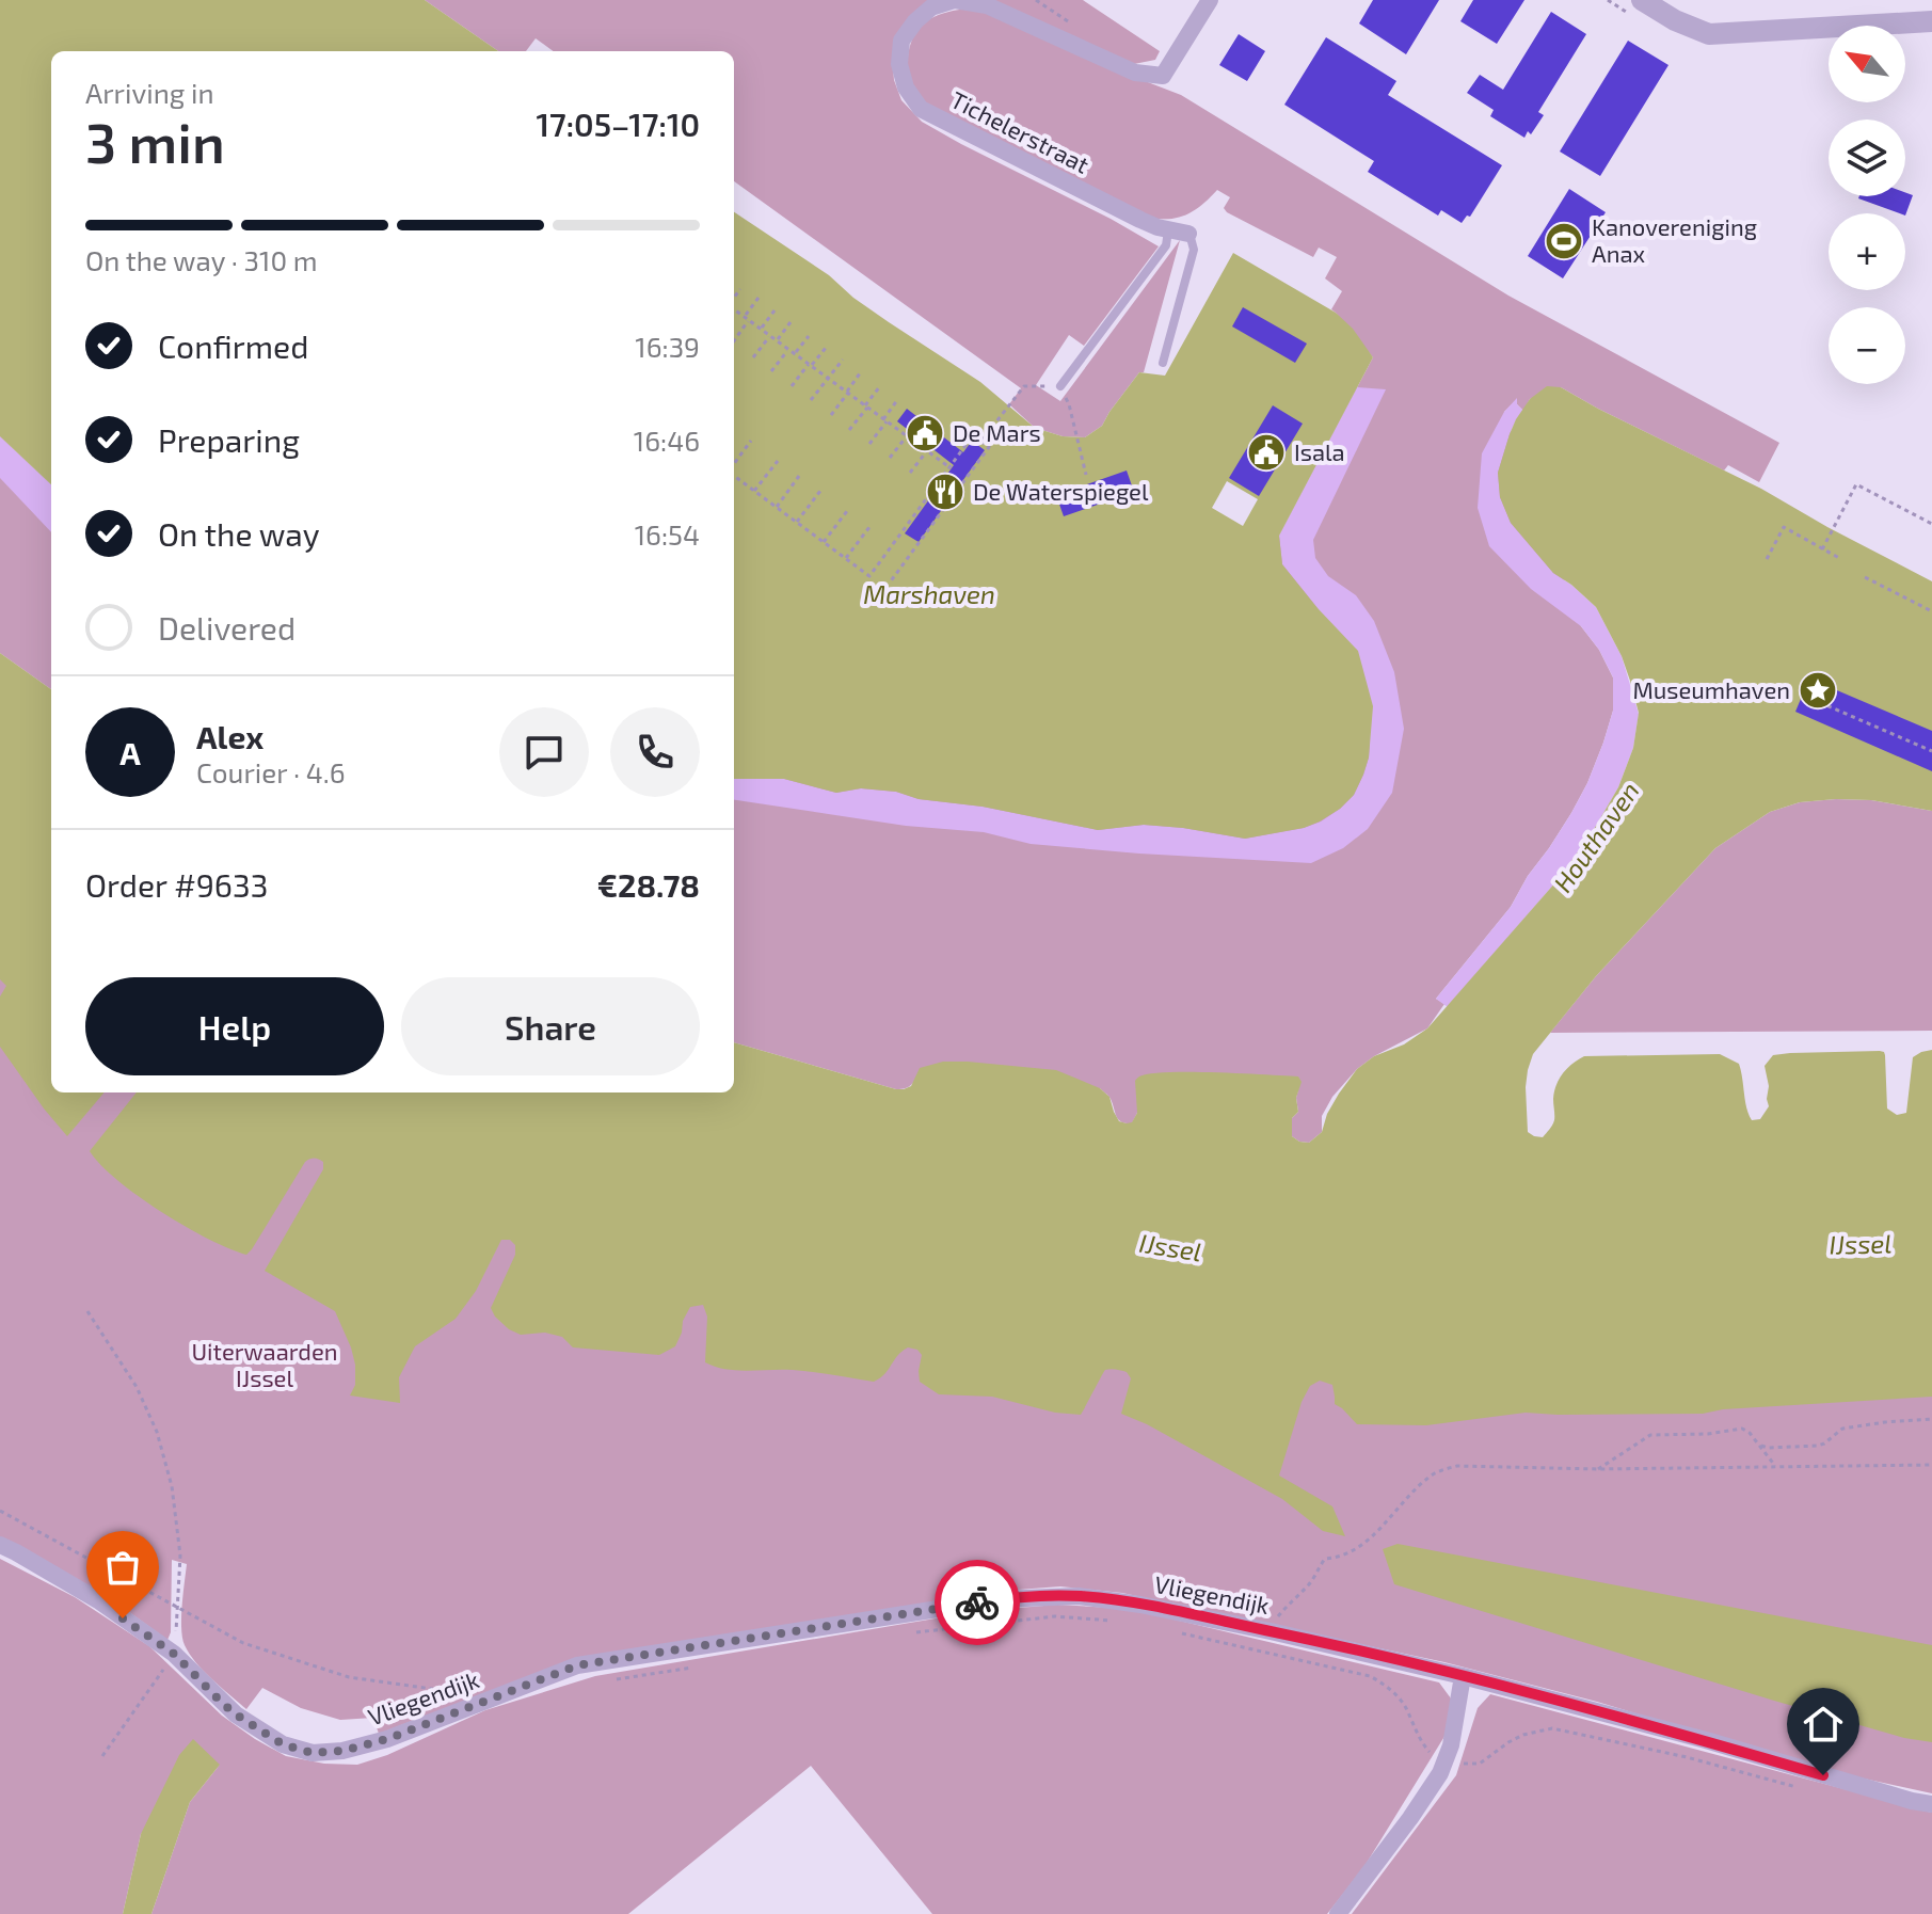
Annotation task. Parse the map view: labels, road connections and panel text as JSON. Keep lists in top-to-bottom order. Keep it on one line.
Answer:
{"streets":{"street":["Tichelerstraat","Vliegendijk"]},"water":["Marshaven","Houthaven","IJssel"],"parks":["Uiterwaarden IJssel"],"places":{"sports":["Kanovereniging Anax"],"public building":["De Mars","Isala"],"restaurant":["De Waterspiegel"],"place":["Museumhaven"]},"north":"top left","page":{"map_buttons":["+","−"],"heading":["3 min","Arriving in","17:05–17:10"],"panel":["Alex","Courier · 4.6","Order #9633","€28.78"],"bar":"On the way · 310 m","list":[["Confirmed","16:39"],["Preparing","16:46"],["On the way","16:54"],"Delivered"],"round":"A","buttons":["Help","Share"]}}
